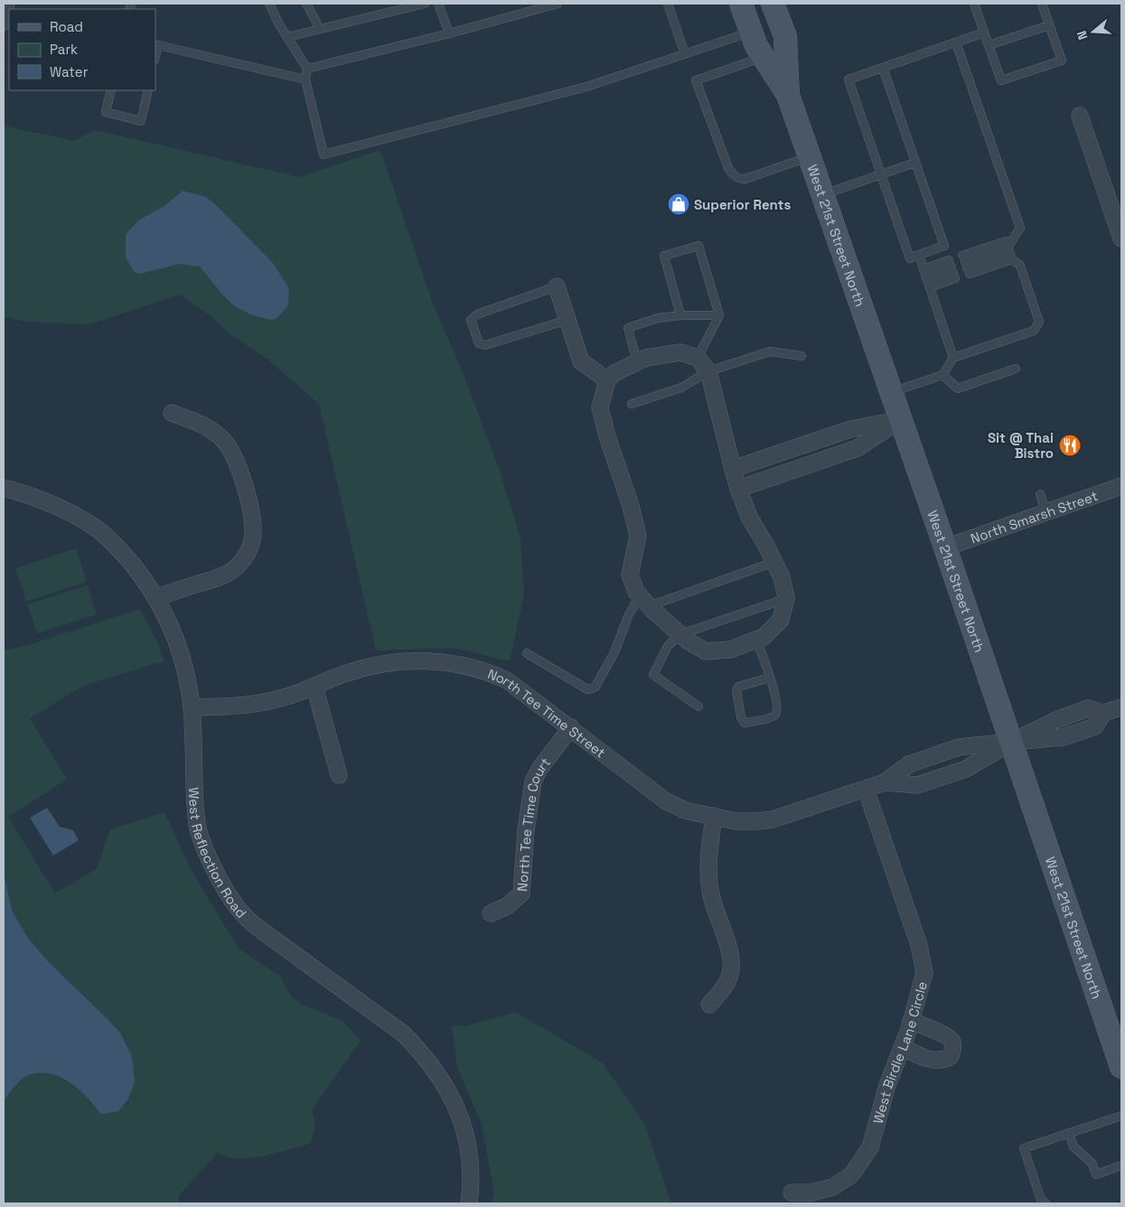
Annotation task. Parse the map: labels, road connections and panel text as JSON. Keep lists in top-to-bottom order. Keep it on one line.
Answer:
{"streets":{"main road":["West 21st Street North"],"street":["North Smarsh Street","North Tee Time Street","North Tee Time Court","West Reflection Road","West Birdie Lane Circle"]},"crossings":[["West 21st Street North","North Smarsh Street"],["West 21st Street North","North Tee Time Street"],["North Tee Time Street","North Tee Time Court"],["North Tee Time Street","West Reflection Road"],["North Tee Time Street","West Birdie Lane Circle"]],"places":{"shop":["Superior Rents"],"restaurant":["Sit @ Thai Bistro"]},"legend":["Road","Park","Water"],"north":"left"}
